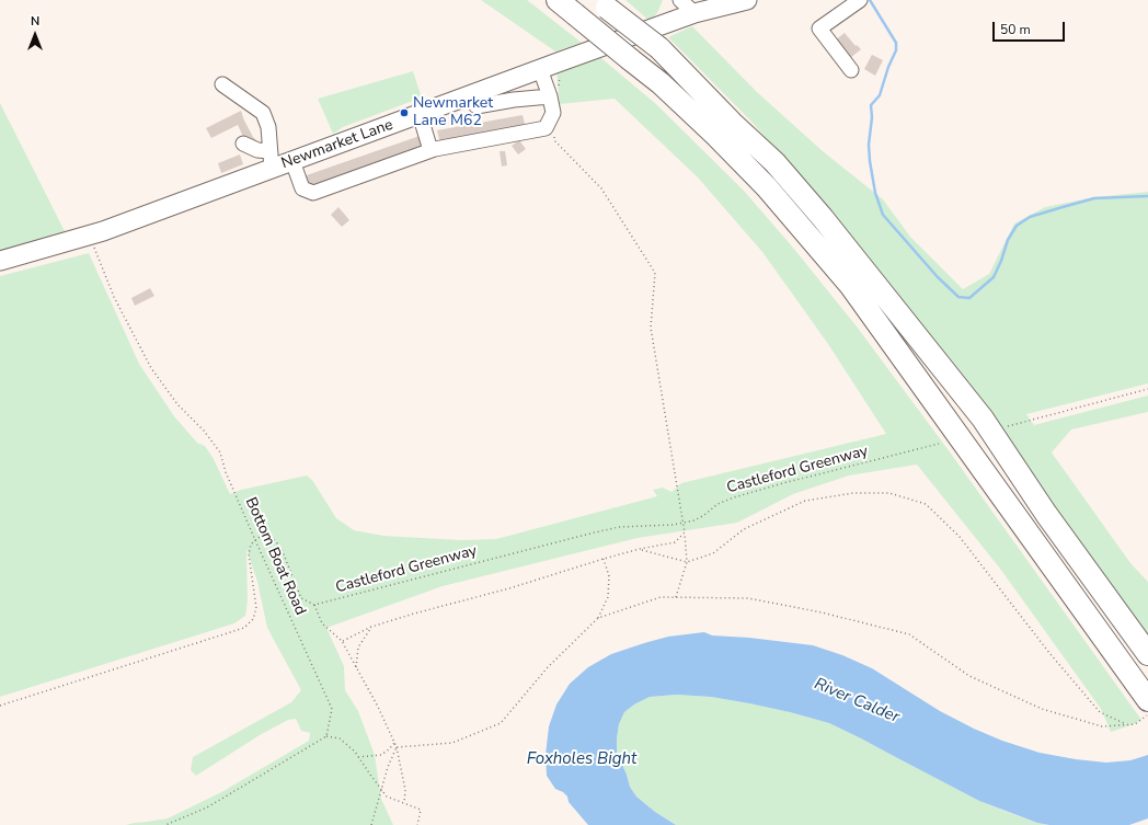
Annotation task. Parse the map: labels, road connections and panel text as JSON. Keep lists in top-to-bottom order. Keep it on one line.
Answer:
{"streets":{"main road":["Newmarket Lane"],"path":["Castleford Greenway","Bottom Boat Road"]},"crossings":[["Newmarket Lane","Bottom Boat Road"]],"water":["River Calder","Foxholes Bight"],"places":["Newmarket Lane M62"],"scale_bar":"50 m","north":"top"}
